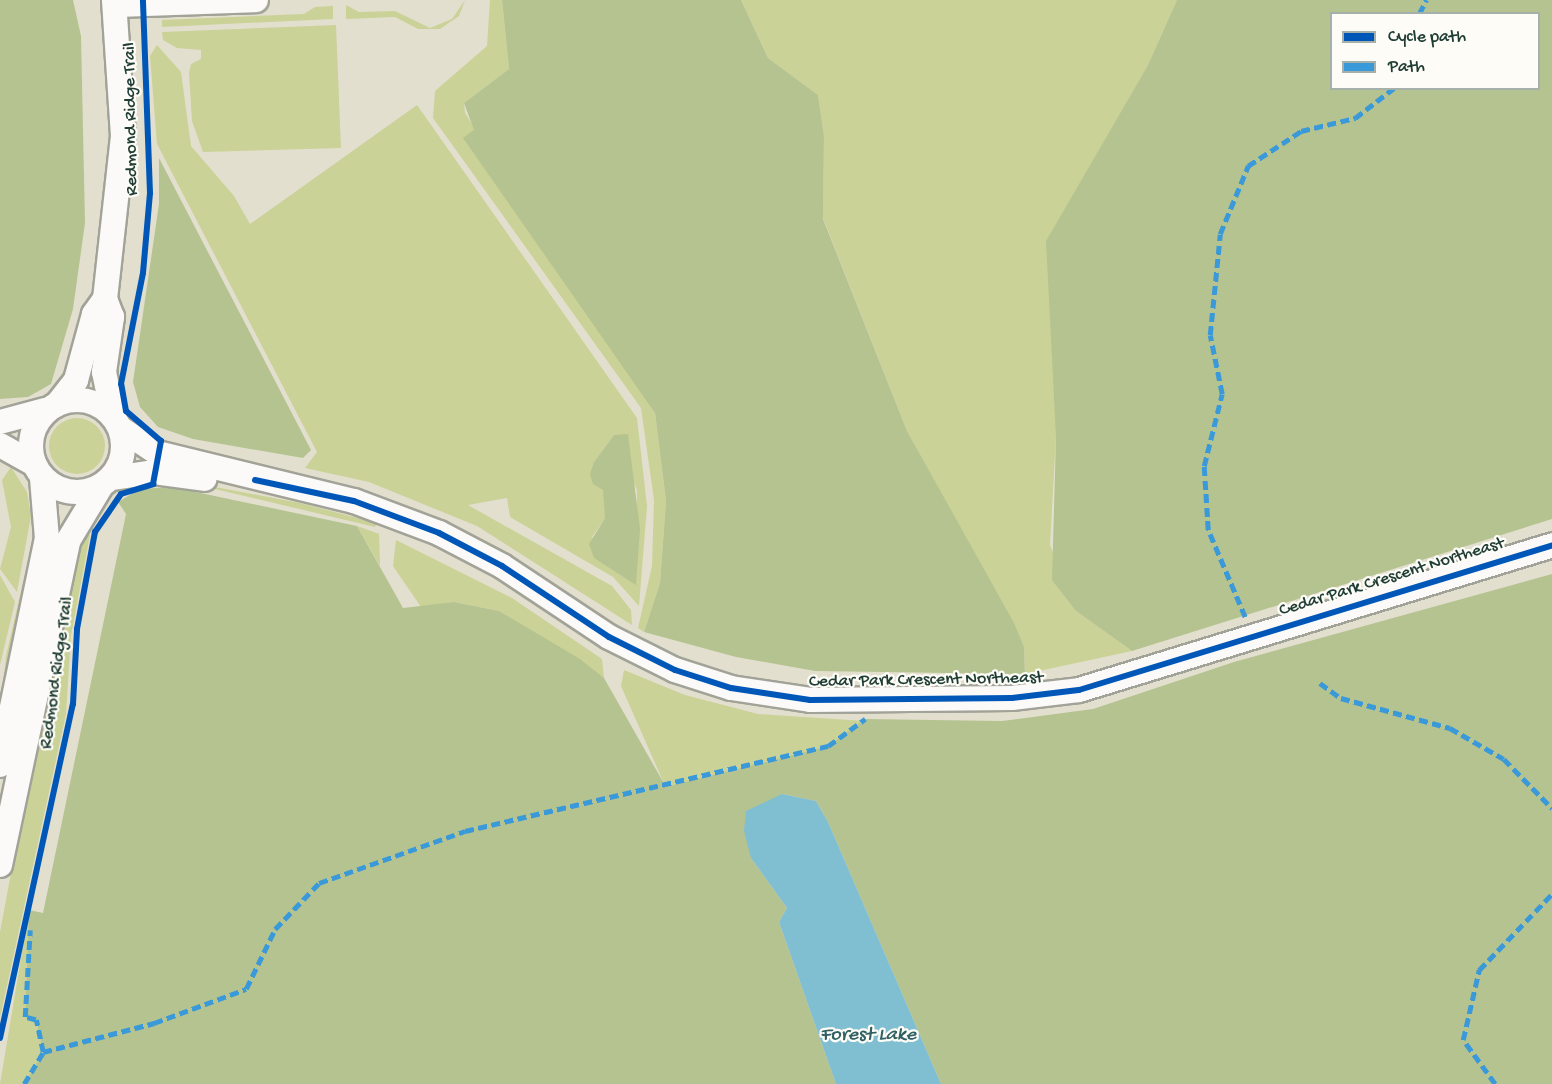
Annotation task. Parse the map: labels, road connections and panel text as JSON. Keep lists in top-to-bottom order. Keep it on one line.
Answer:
{"streets":{"street":["Cedar Park Crescent Northeast"],"cycle path":["Redmond Ridge Trail"]},"water":["Forest Lake"],"legend":["Cycle path","Path"]}
